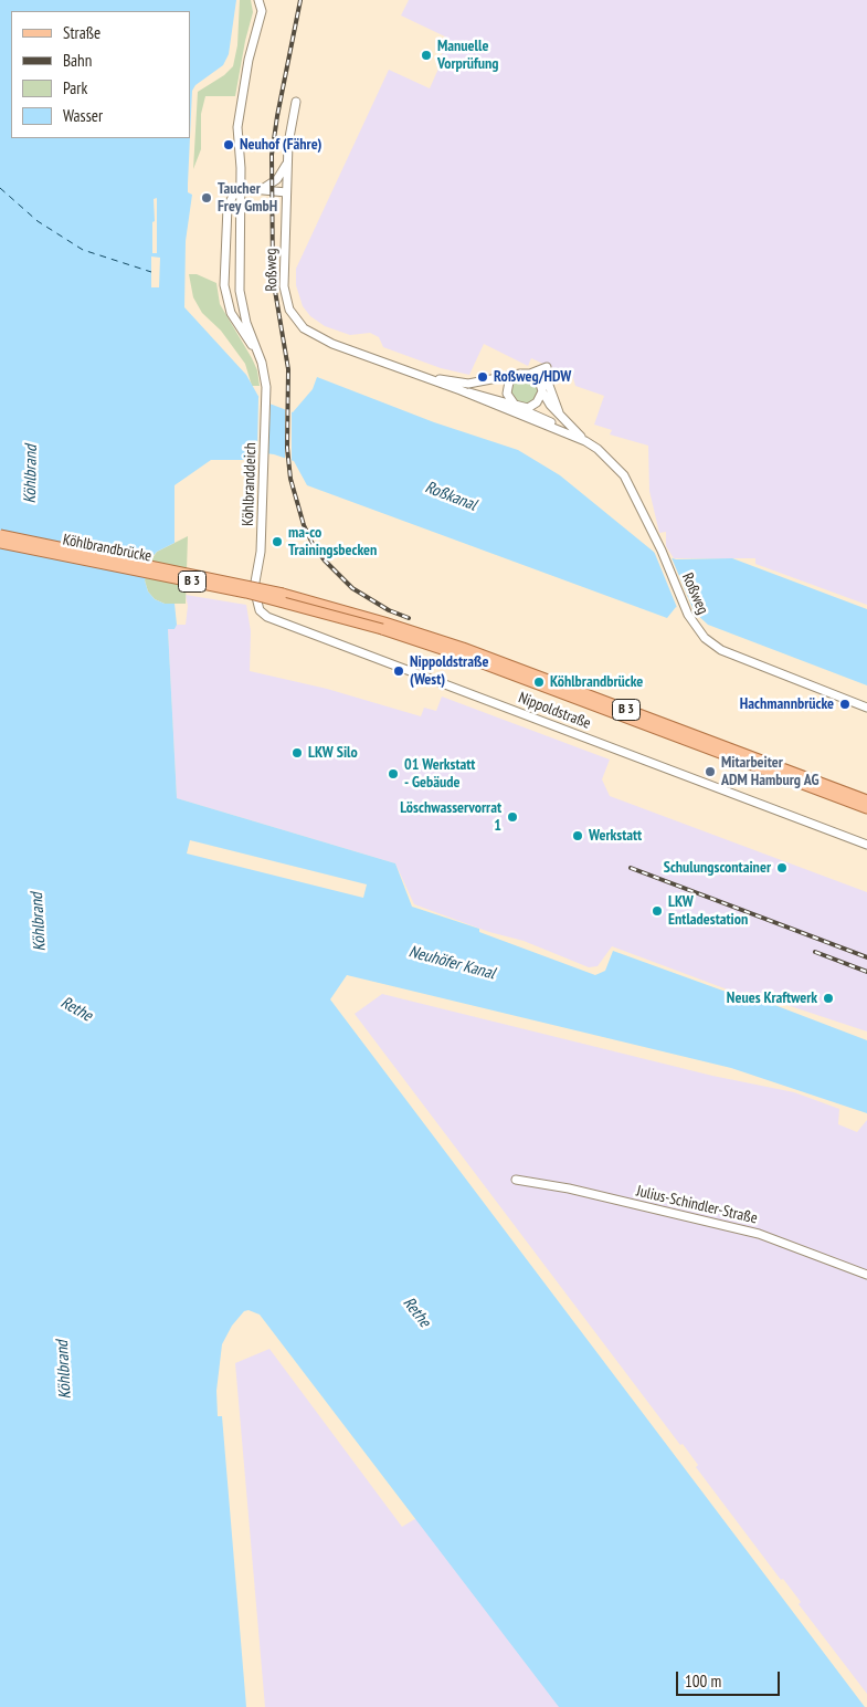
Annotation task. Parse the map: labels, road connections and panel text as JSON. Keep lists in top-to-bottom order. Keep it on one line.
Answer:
{"streets":{"main road":["Köhlbrandbrücke","B 3"],"street":["Roßweg","Köhlbranddeich","Nippoldstraße","Julius-Schindler-Straße"]},"crossings":[["Köhlbranddeich","Nippoldstraße"]],"water":["Köhlbrand","Roßkanal","Neuhöfer Kanal","Rethe"],"places":["Manuelle Vorprüfung","Neuhof (Fähre)","Taucher Frey GmbH","Roßweg/HDW","ma-co Trainingsbecken","Nippoldstraße (West)","Köhlbrandbrücke","Hachmannbrücke","LKW Silo","Mitarbeiter ADM Hamburg AG","01 Werkstatt - Gebäude","Löschwasservorrat 1","Werkstatt","Schulungscontainer","LKW Entladestation","Neues Kraftwerk"],"legend":["Straße","Bahn","Park","Wasser"],"scale_bar":"100 m"}
